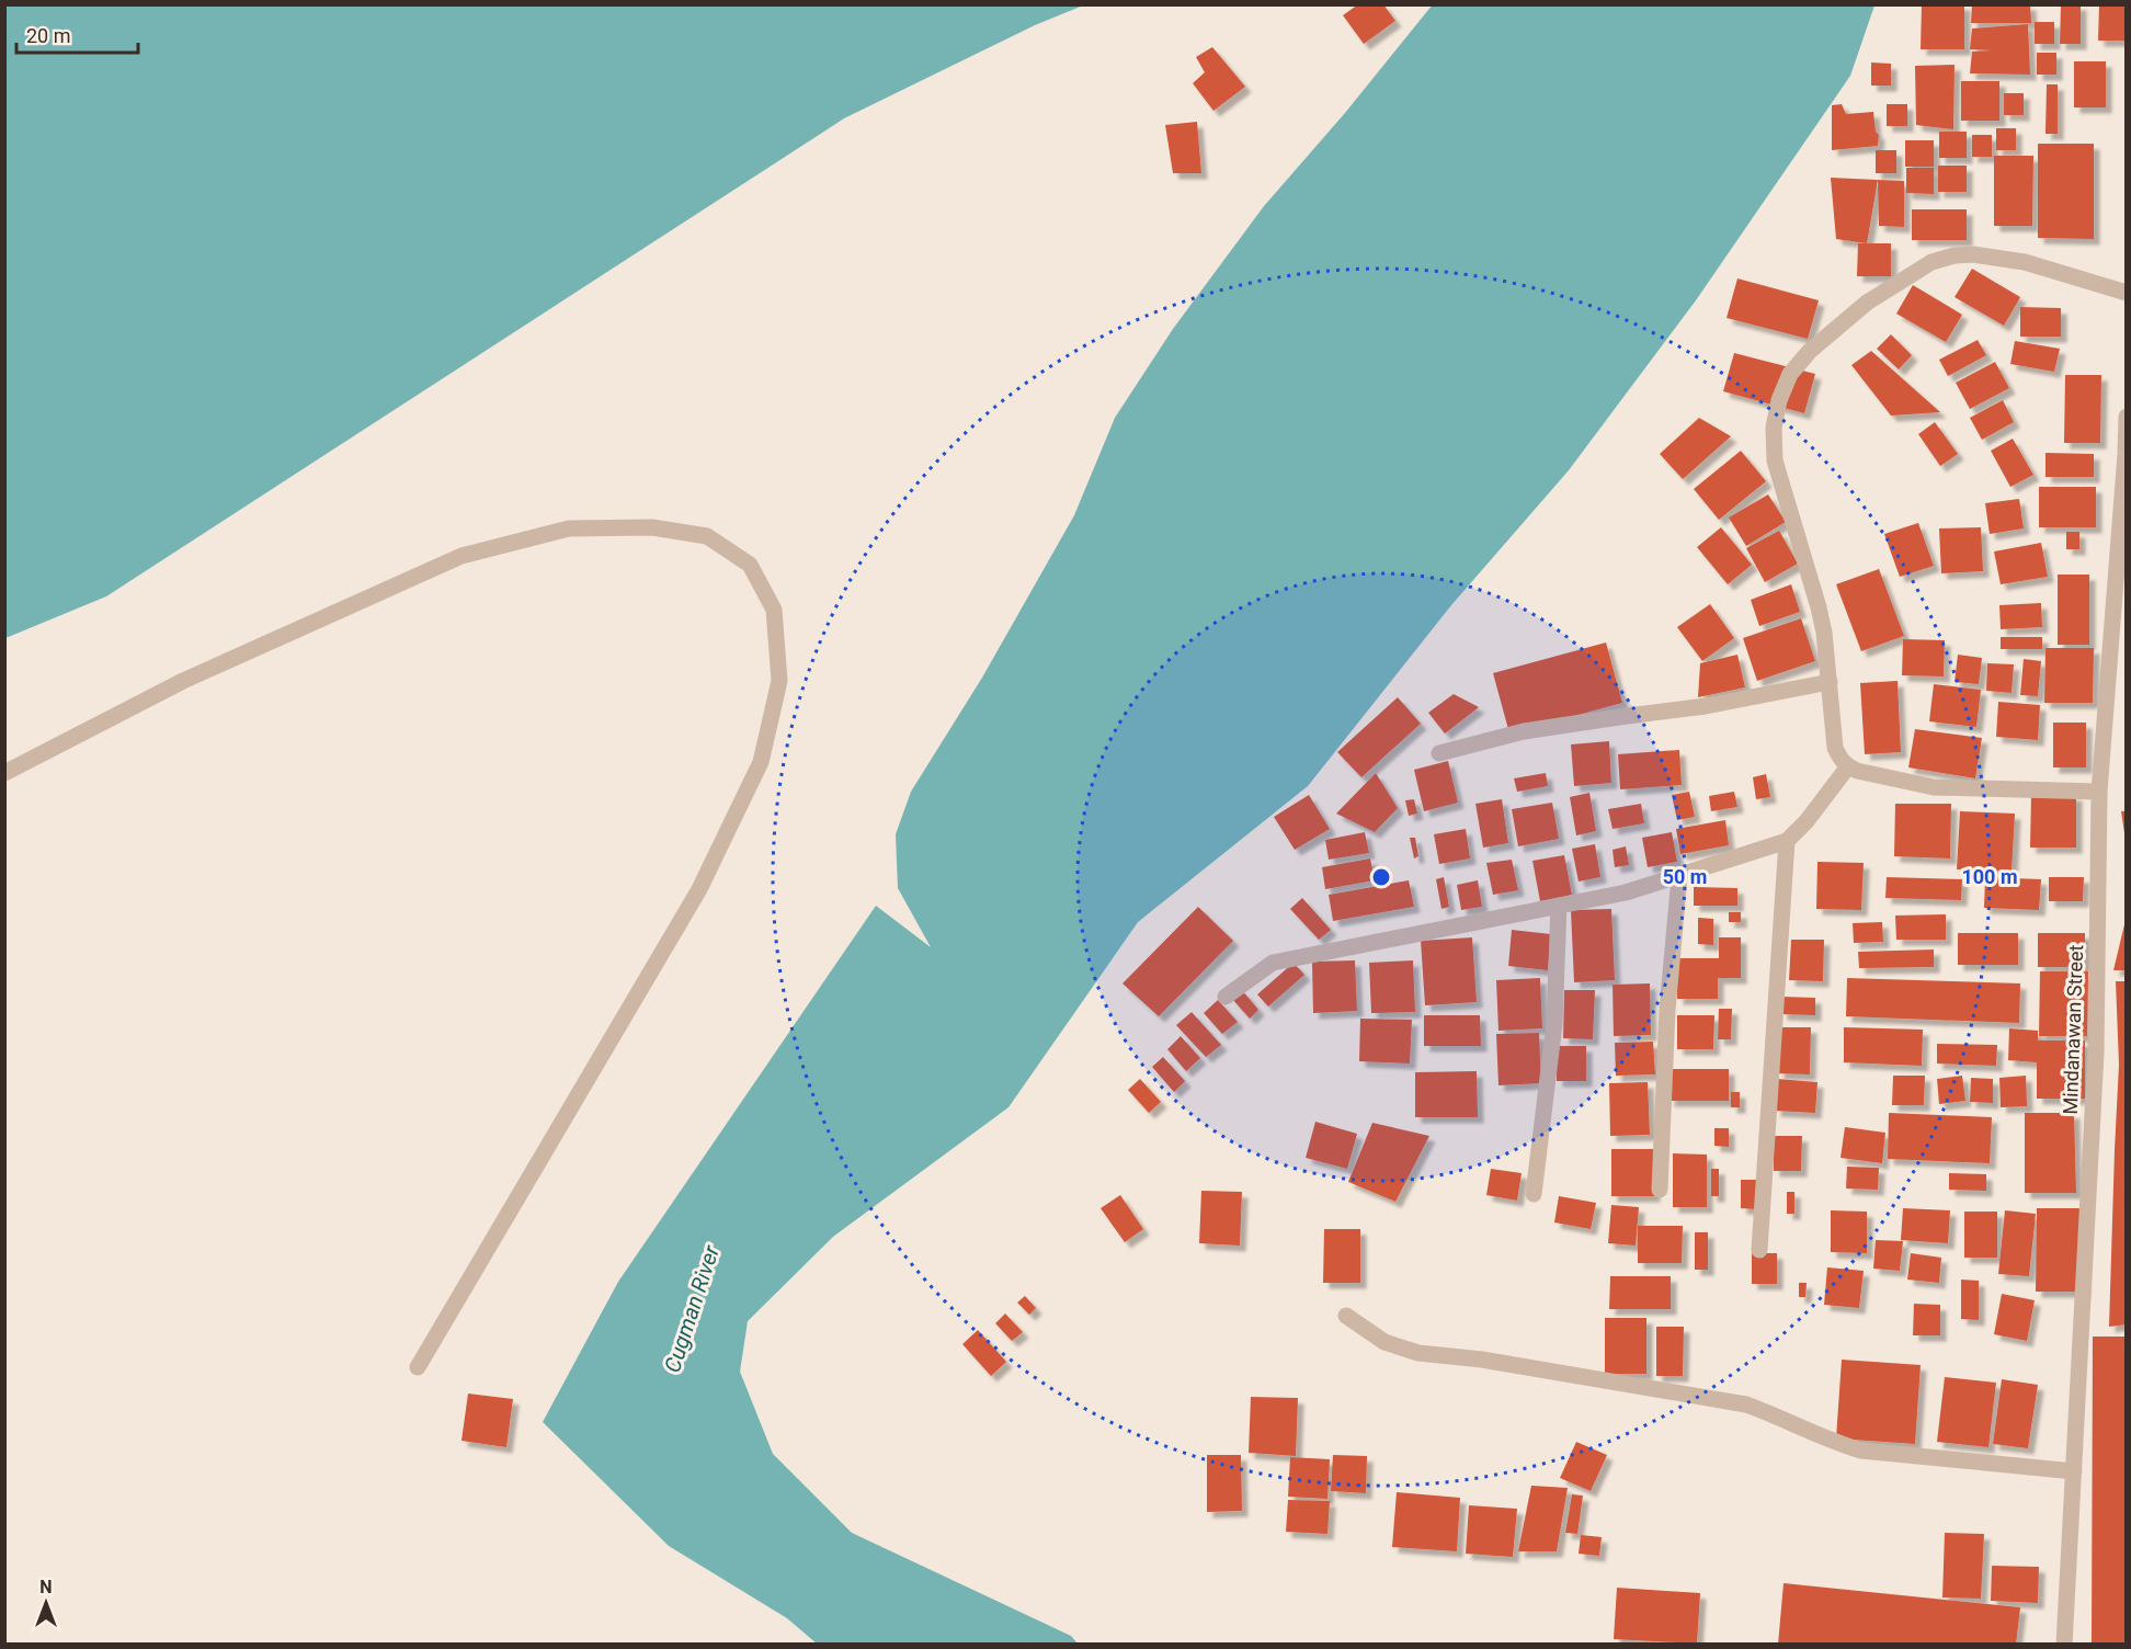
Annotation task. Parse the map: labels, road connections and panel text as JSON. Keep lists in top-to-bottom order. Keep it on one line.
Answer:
{"streets":{"street":["Mindanawan Street"]},"water":["Cugman River"],"scale_bar":"20 m","north":"top","rings":["50 m","100 m"]}
